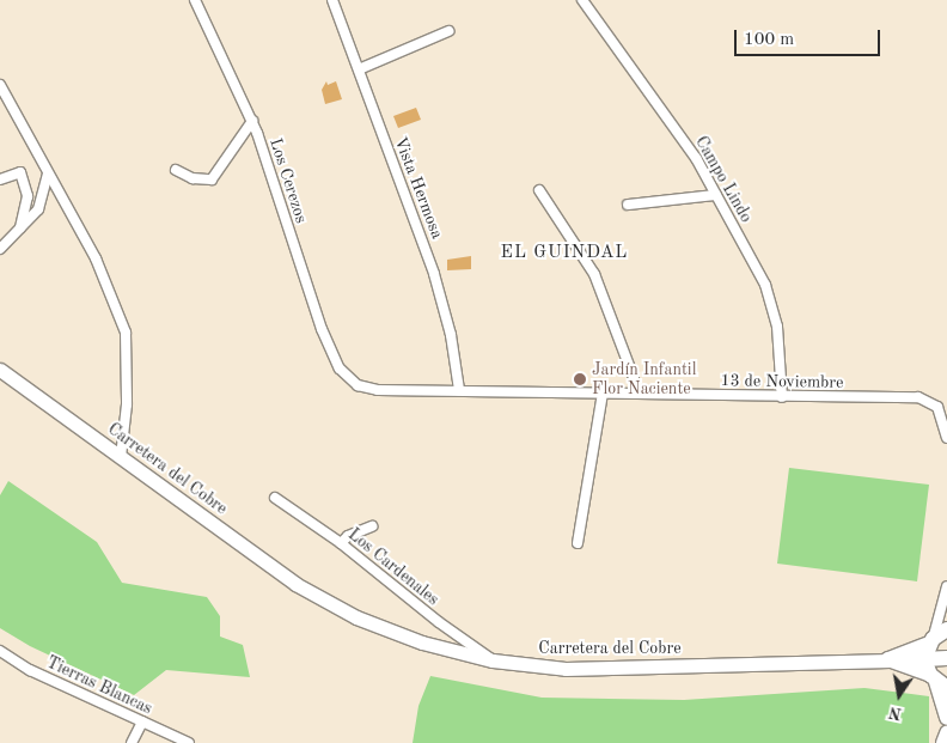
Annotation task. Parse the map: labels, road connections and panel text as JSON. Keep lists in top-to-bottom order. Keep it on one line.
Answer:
{"streets":{"main road":["Carretera del Cobre"],"street":["Campo Lindo","Los Cerezos","Vista Hermosa","13 de Noviembre","Los Cardenales","Tierras Blancas"]},"crossings":[["Campo Lindo","13 de Noviembre"],["Los Cerezos","13 de Noviembre"],["Vista Hermosa","13 de Noviembre"],["Carretera del Cobre","Los Cardenales"]],"districts":["EL GUINDAL"],"places":["Jardín Infantil Flor Naciente"],"scale_bar":"100 m","north":"bottom"}
